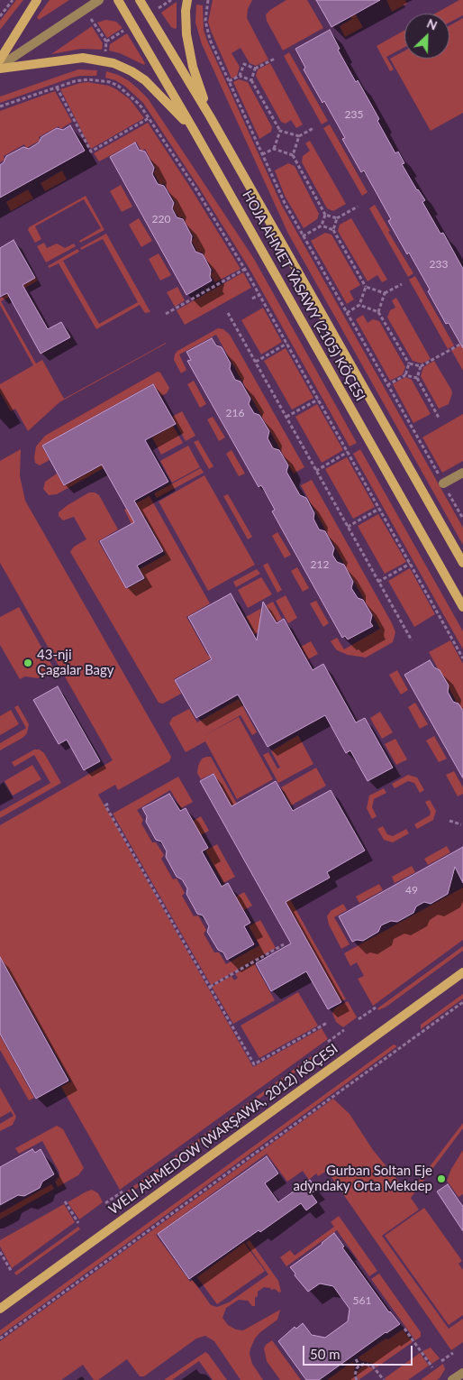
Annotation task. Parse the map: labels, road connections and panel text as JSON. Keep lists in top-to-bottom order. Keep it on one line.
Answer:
{"streets":{"main road":["HOJA AHMET ÝASAWY (2105) KÖÇESI","WELI AHMEDOW (WARŞAWA, 2012) KÖÇESI"]},"places":["43-nji Çagalar Bagy","Gurban Soltan Eje adyndaky Orta Mekdep"],"house_numbers":["235","220","233","216","212","49","561"],"scale_bar":"50 m","north":"top right"}
